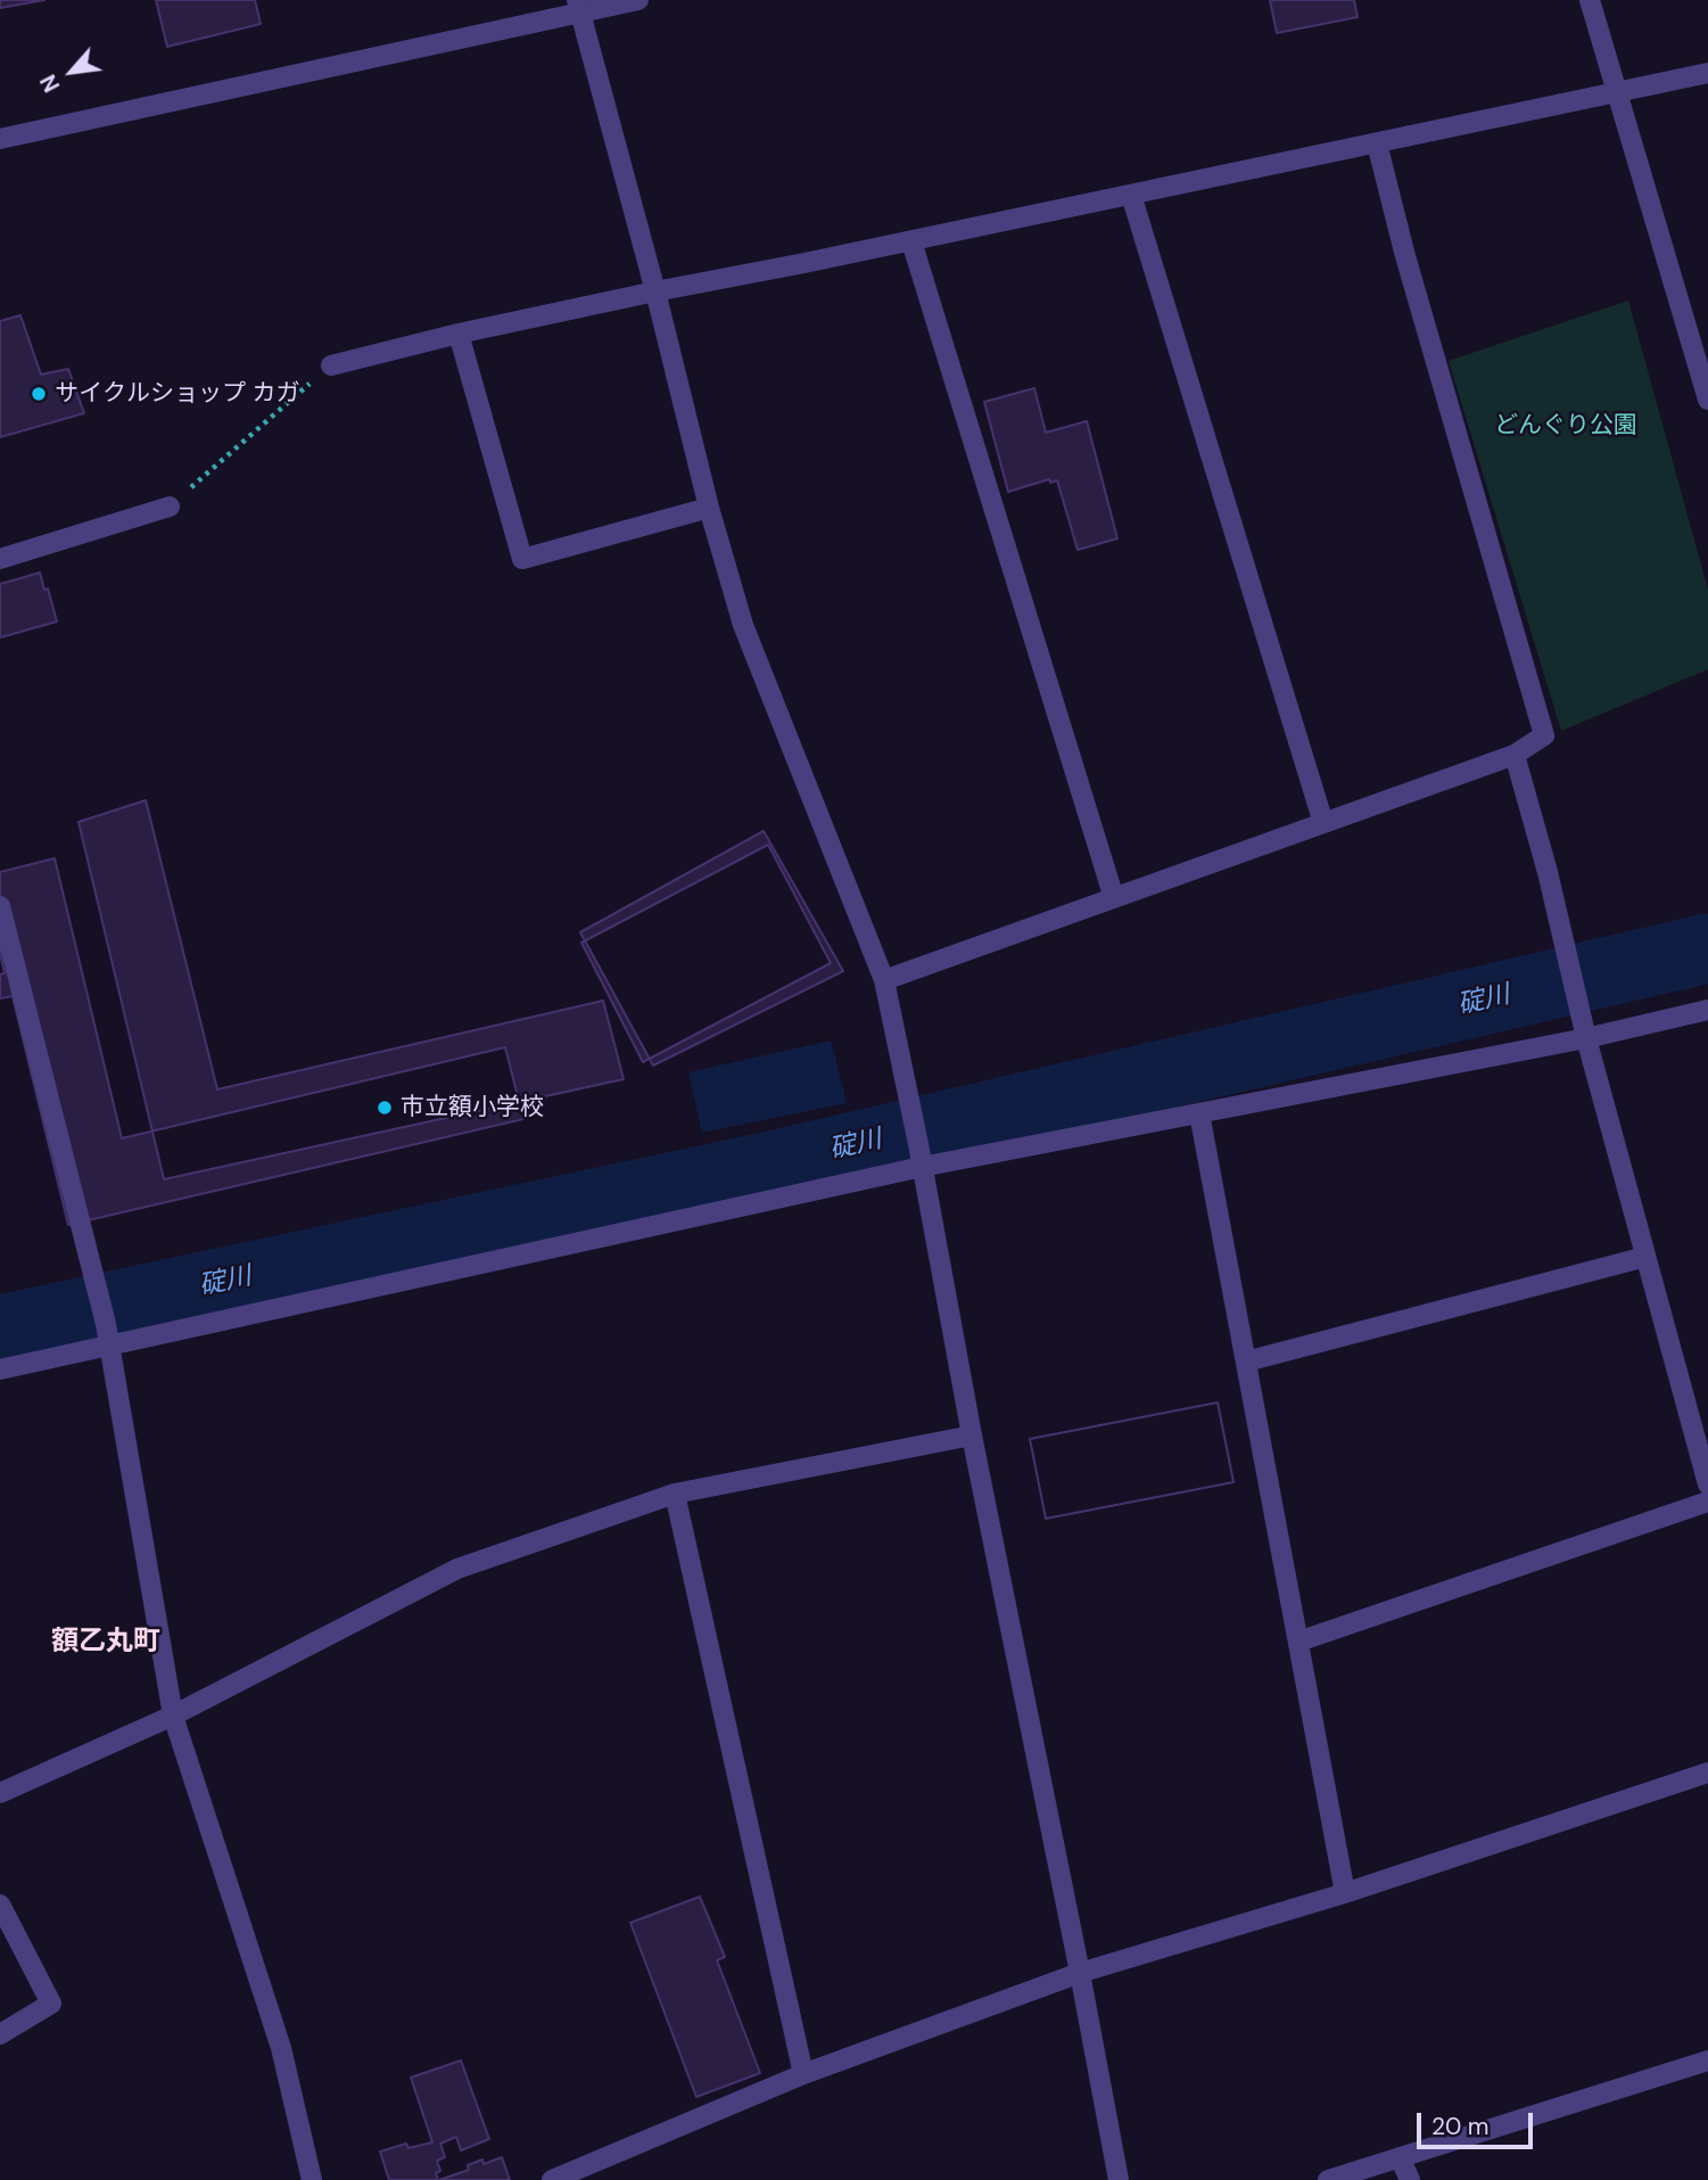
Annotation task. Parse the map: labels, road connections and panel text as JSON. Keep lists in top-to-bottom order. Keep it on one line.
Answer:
{"districts":["額乙丸町"],"water":["碇川"],"parks":["どんぐり公園"],"places":["サイクルショップ カガ","市立額小学校"],"scale_bar":"20 m","north":"bottom left"}
